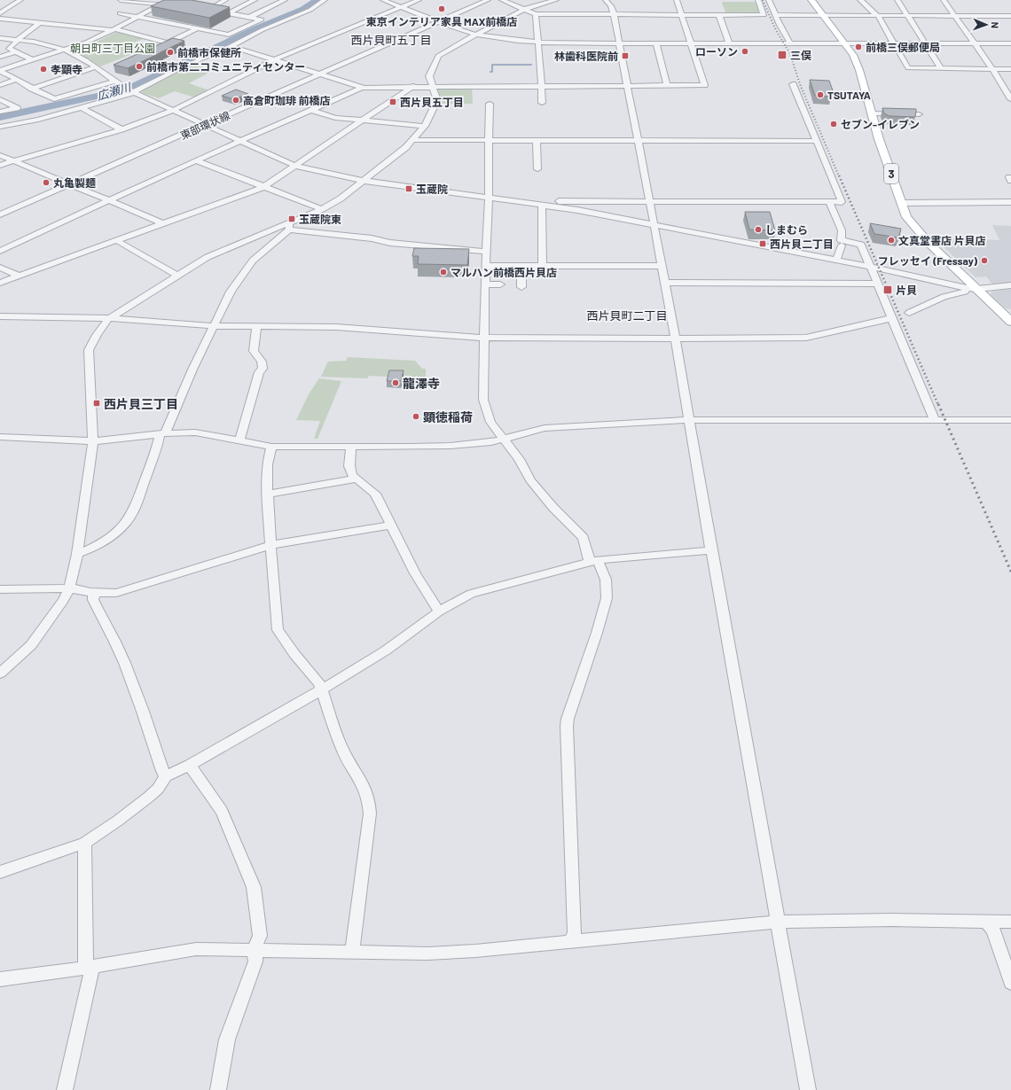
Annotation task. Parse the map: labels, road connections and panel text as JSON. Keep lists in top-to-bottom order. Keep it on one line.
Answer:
{"streets":{"main road":["3"],"street":["東部環状線"]},"districts":["西片貝町五丁目","西片貝町二丁目"],"water":["広瀬川"],"parks":["朝日町三丁目公園"],"places":{"other":["東京インテリア家具 MAX前橋店","前橋三俣郵便局","ローソン","前橋市保健所","前橋市第二コミュニティセンター","孝顕寺","TSUTAYA","高倉町珈琲 前橋店","セブン-イレブン","丸亀製麺","しまむら","文真堂書店 片貝店","フレッセイ (Fressay)","マルハン前橋西片貝店","龍澤寺","顕徳稲荷"],"transit":["三俣","林歯科医院前","西片貝五丁目","玉蔵院","玉蔵院東","西片貝二丁目","片貝","西片貝三丁目"]},"north":"right"}
